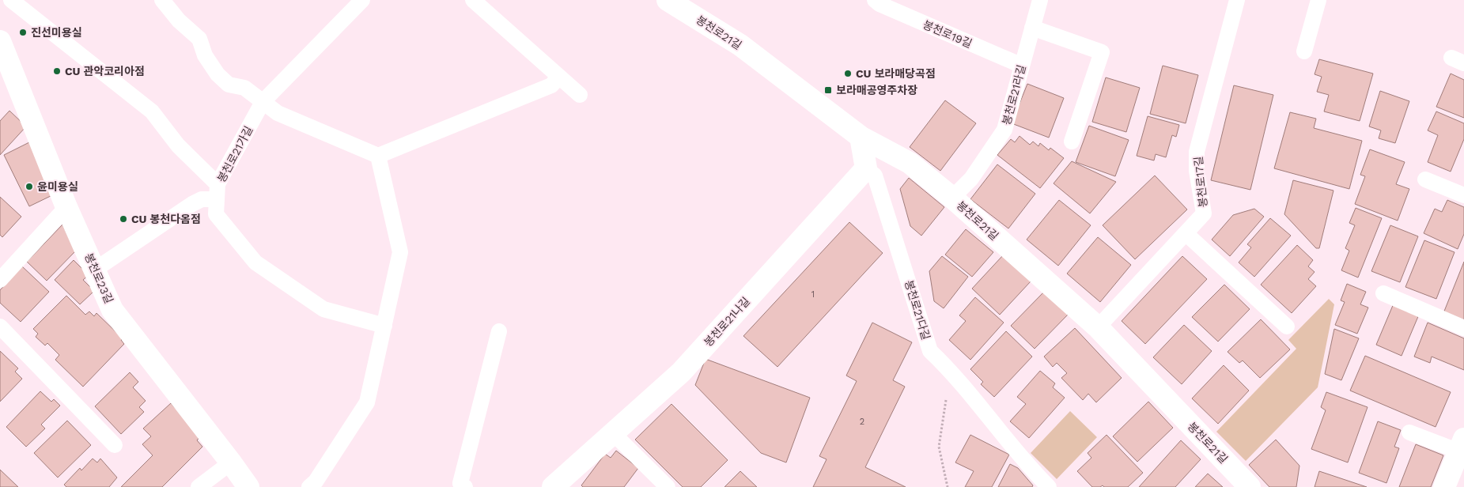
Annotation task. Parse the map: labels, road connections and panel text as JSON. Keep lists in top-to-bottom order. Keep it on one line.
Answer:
{"streets":{"street":["봉천로21길","봉천로23길","봉천로21나길"],"lane":["봉천로19길","봉천로21라길","봉천로21가길","봉천로17길","봉천로21다길"]},"crossings":[["봉천로21길","봉천로21라길"],["봉천로21길","봉천로17길"],["봉천로19길","봉천로21라길"],["봉천로21다길","봉천로21나길"]],"places":{"other":["진선미용실","CU 관악코리아점","CU 보라매당곡점","윤미용실","CU 봉천다옴점"],"transit":["보라매공영주차장"]},"house_numbers":["1","2"]}
